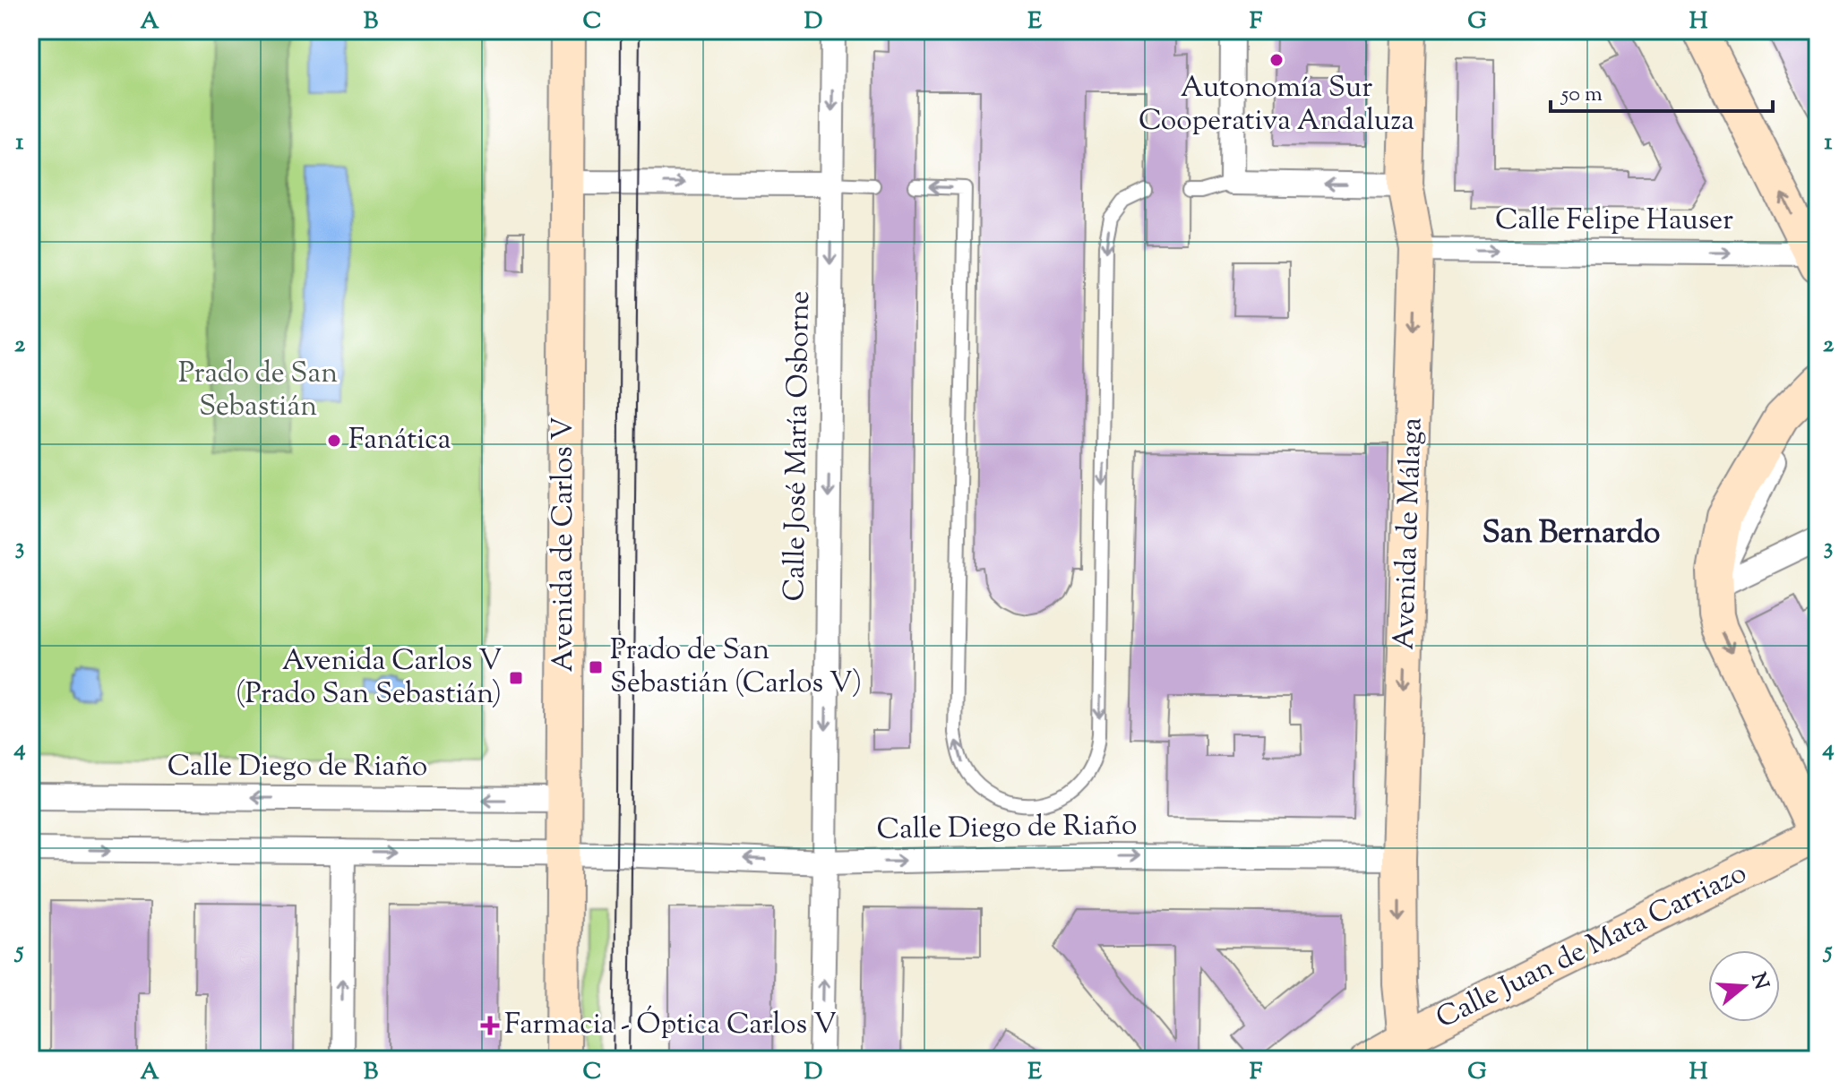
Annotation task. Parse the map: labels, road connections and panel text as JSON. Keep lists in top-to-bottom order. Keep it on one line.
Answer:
{"streets":{"street":["Calle Felipe Hauser","Calle José María Osborne","Avenida de Málaga","Avenida de Carlos V","Calle Diego de Riaño","Calle Juan de Mata Carriazo"]},"crossings":[["Calle Felipe Hauser","Avenida de Málaga"],["Calle José María Osborne","Calle Diego de Riaño"],["Avenida de Málaga","Calle Diego de Riaño"],["Avenida de Málaga","Calle Juan de Mata Carriazo"],["Avenida de Carlos V","Calle Diego de Riaño"]],"one_way":["Calle Felipe Hauser","Avenida de Málaga"],"districts":["San Bernardo"],"parks":["Prado de San Sebastián"],"places":{"other":["Autonomía Sur Cooperativa Andaluza","Fanática"],"transit":["Prado de San Sebastián (Carlos V)","Avenida Carlos V (Prado San Sebastián)"],"health":["Farmacia - Óptica Carlos V"]},"scale_bar":"50 m","north":"right","grid":{"columns":["A","B","C","D","E","F","G","H"],"rows":["1","2","3","4","5"]}}
